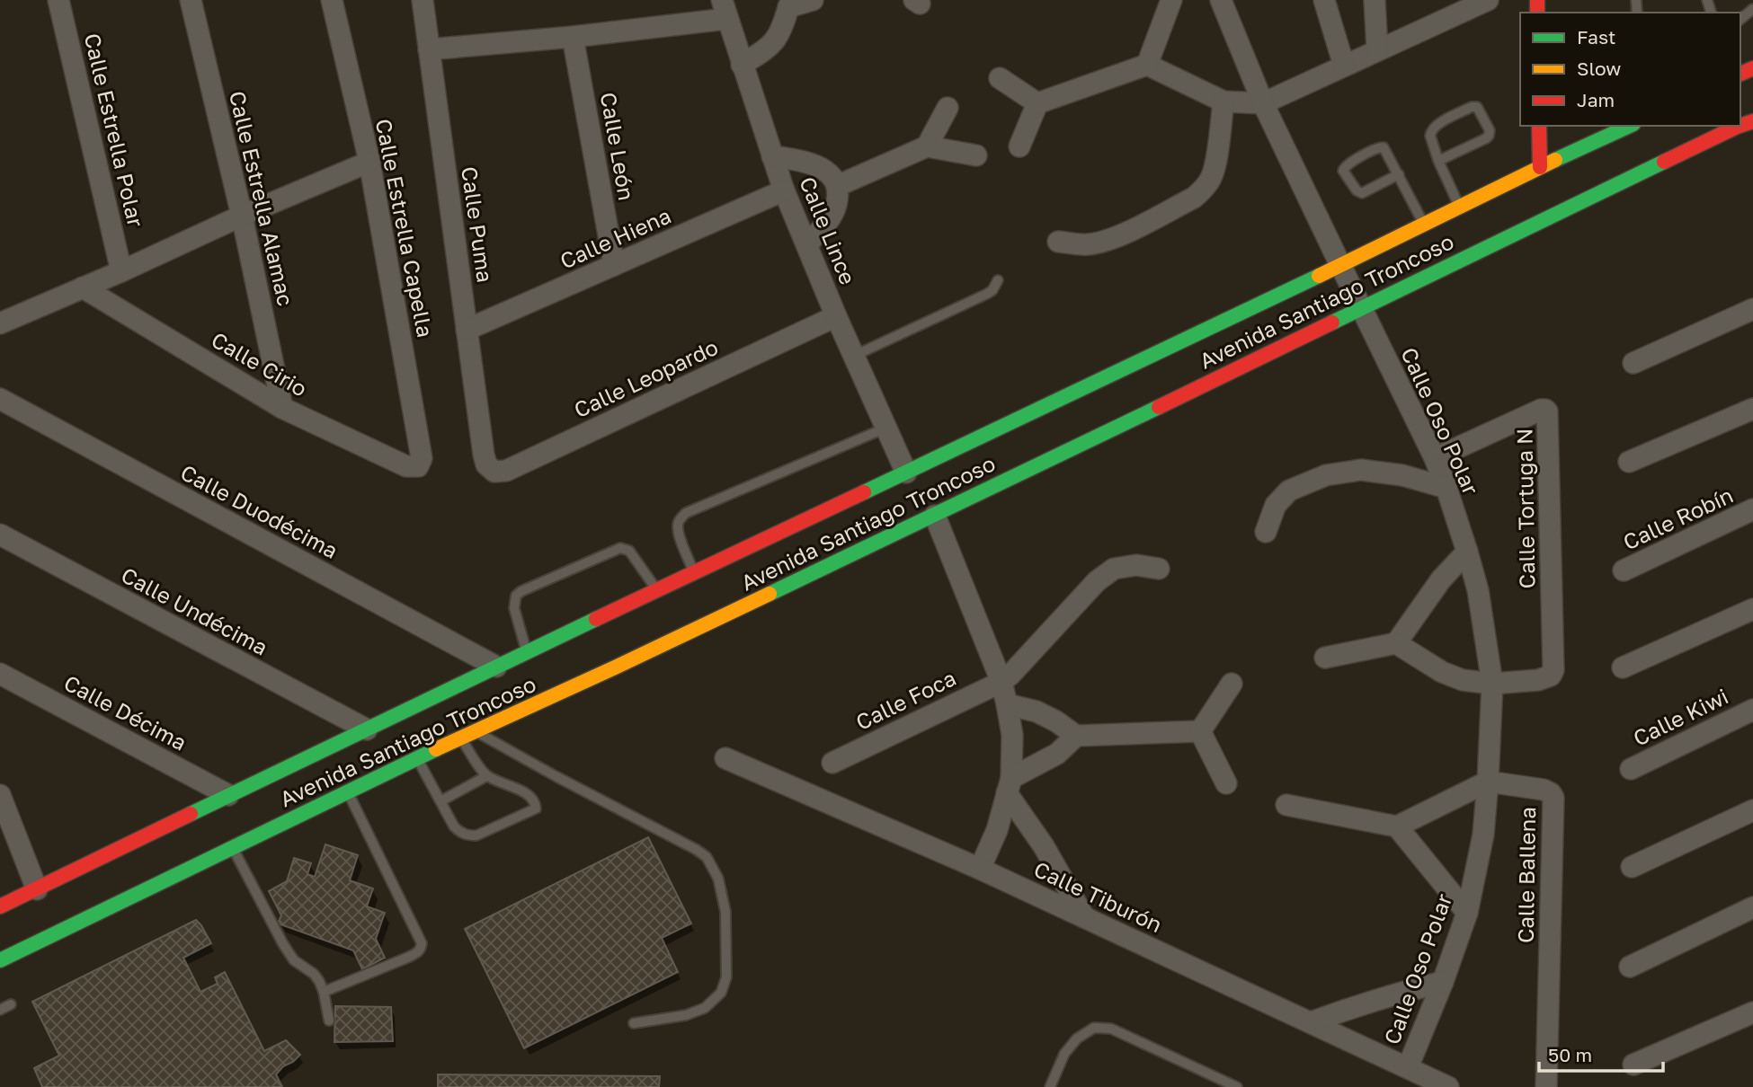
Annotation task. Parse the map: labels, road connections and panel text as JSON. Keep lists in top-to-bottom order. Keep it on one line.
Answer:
{"streets":{"main road":["Avenida Santiago Troncoso"],"street":["Calle Estrella Polar","Calle León","Calle Estrella Alamac","Calle Puma","Calle Estrella Capella","Calle Lince","Calle Hiena","Calle Cirio","Calle Leopardo","Calle Oso Polar","Calle Tortuga N","Calle Duodécima","Calle Robín","Calle Undécima","Calle Foca","Calle Décima","Calle Kiwi","Calle Ballena","Calle Tiburón"]},"crossings":[["Calle León","Calle Hiena"],["Calle Estrella Alamac","Calle Cirio"],["Calle Puma","Calle Hiena"],["Calle Puma","Calle Leopardo"],["Calle Estrella Capella","Calle Cirio"],["Calle Lince","Calle Hiena"],["Calle Lince","Avenida Santiago Troncoso"],["Calle Lince","Calle Leopardo"],["Avenida Santiago Troncoso","Calle Oso Polar"],["Avenida Santiago Troncoso","Calle Duodécima"],["Avenida Santiago Troncoso","Calle Undécima"],["Avenida Santiago Troncoso","Calle Décima"],["Calle Oso Polar","Calle Tortuga N"],["Calle Oso Polar","Calle Ballena"],["Calle Oso Polar","Calle Tiburón"]],"legend":["Fast","Slow","Jam"],"scale_bar":"50 m"}
